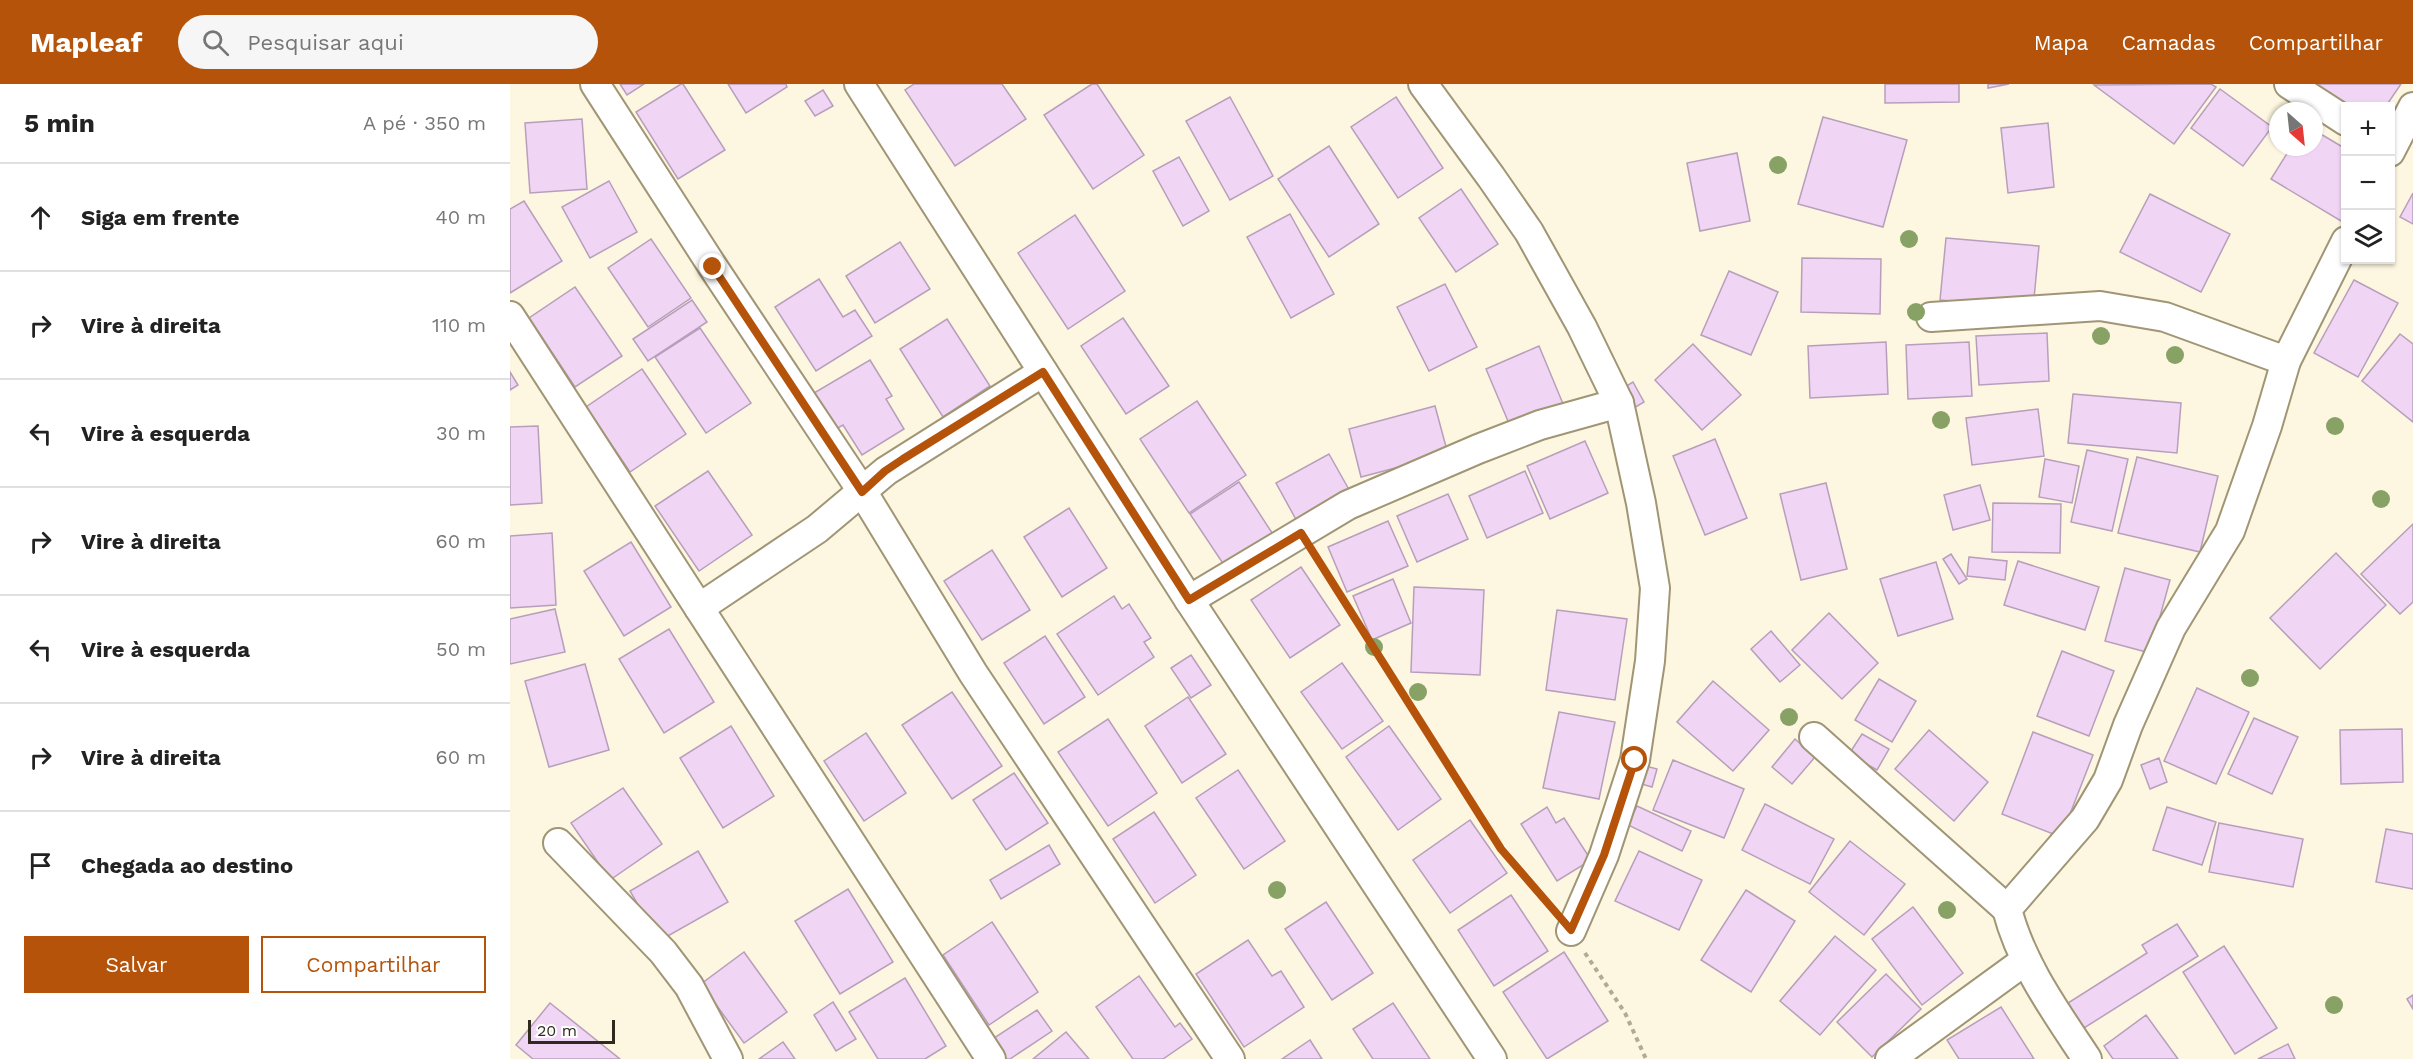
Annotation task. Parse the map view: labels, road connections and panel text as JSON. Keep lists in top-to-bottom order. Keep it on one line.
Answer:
{"scale_bar":"20 m","north":"bottom right","page":{"header":"Mapleaf","search":"Pesquisar aqui","nav":["Mapa","Camadas","Compartilhar"],"heading":["5 min","A pé · 350 m"],"map_buttons":["+","−"],"list":[["Siga em frente","40 m"],["Vire à direita","110 m"],["Vire à esquerda","30 m"],["Vire à direita","60 m"],["Vire à esquerda","50 m"],["Vire à direita","60 m"],"Chegada ao destino"],"buttons":["Salvar","Compartilhar"],"scale":"20 m"}}
